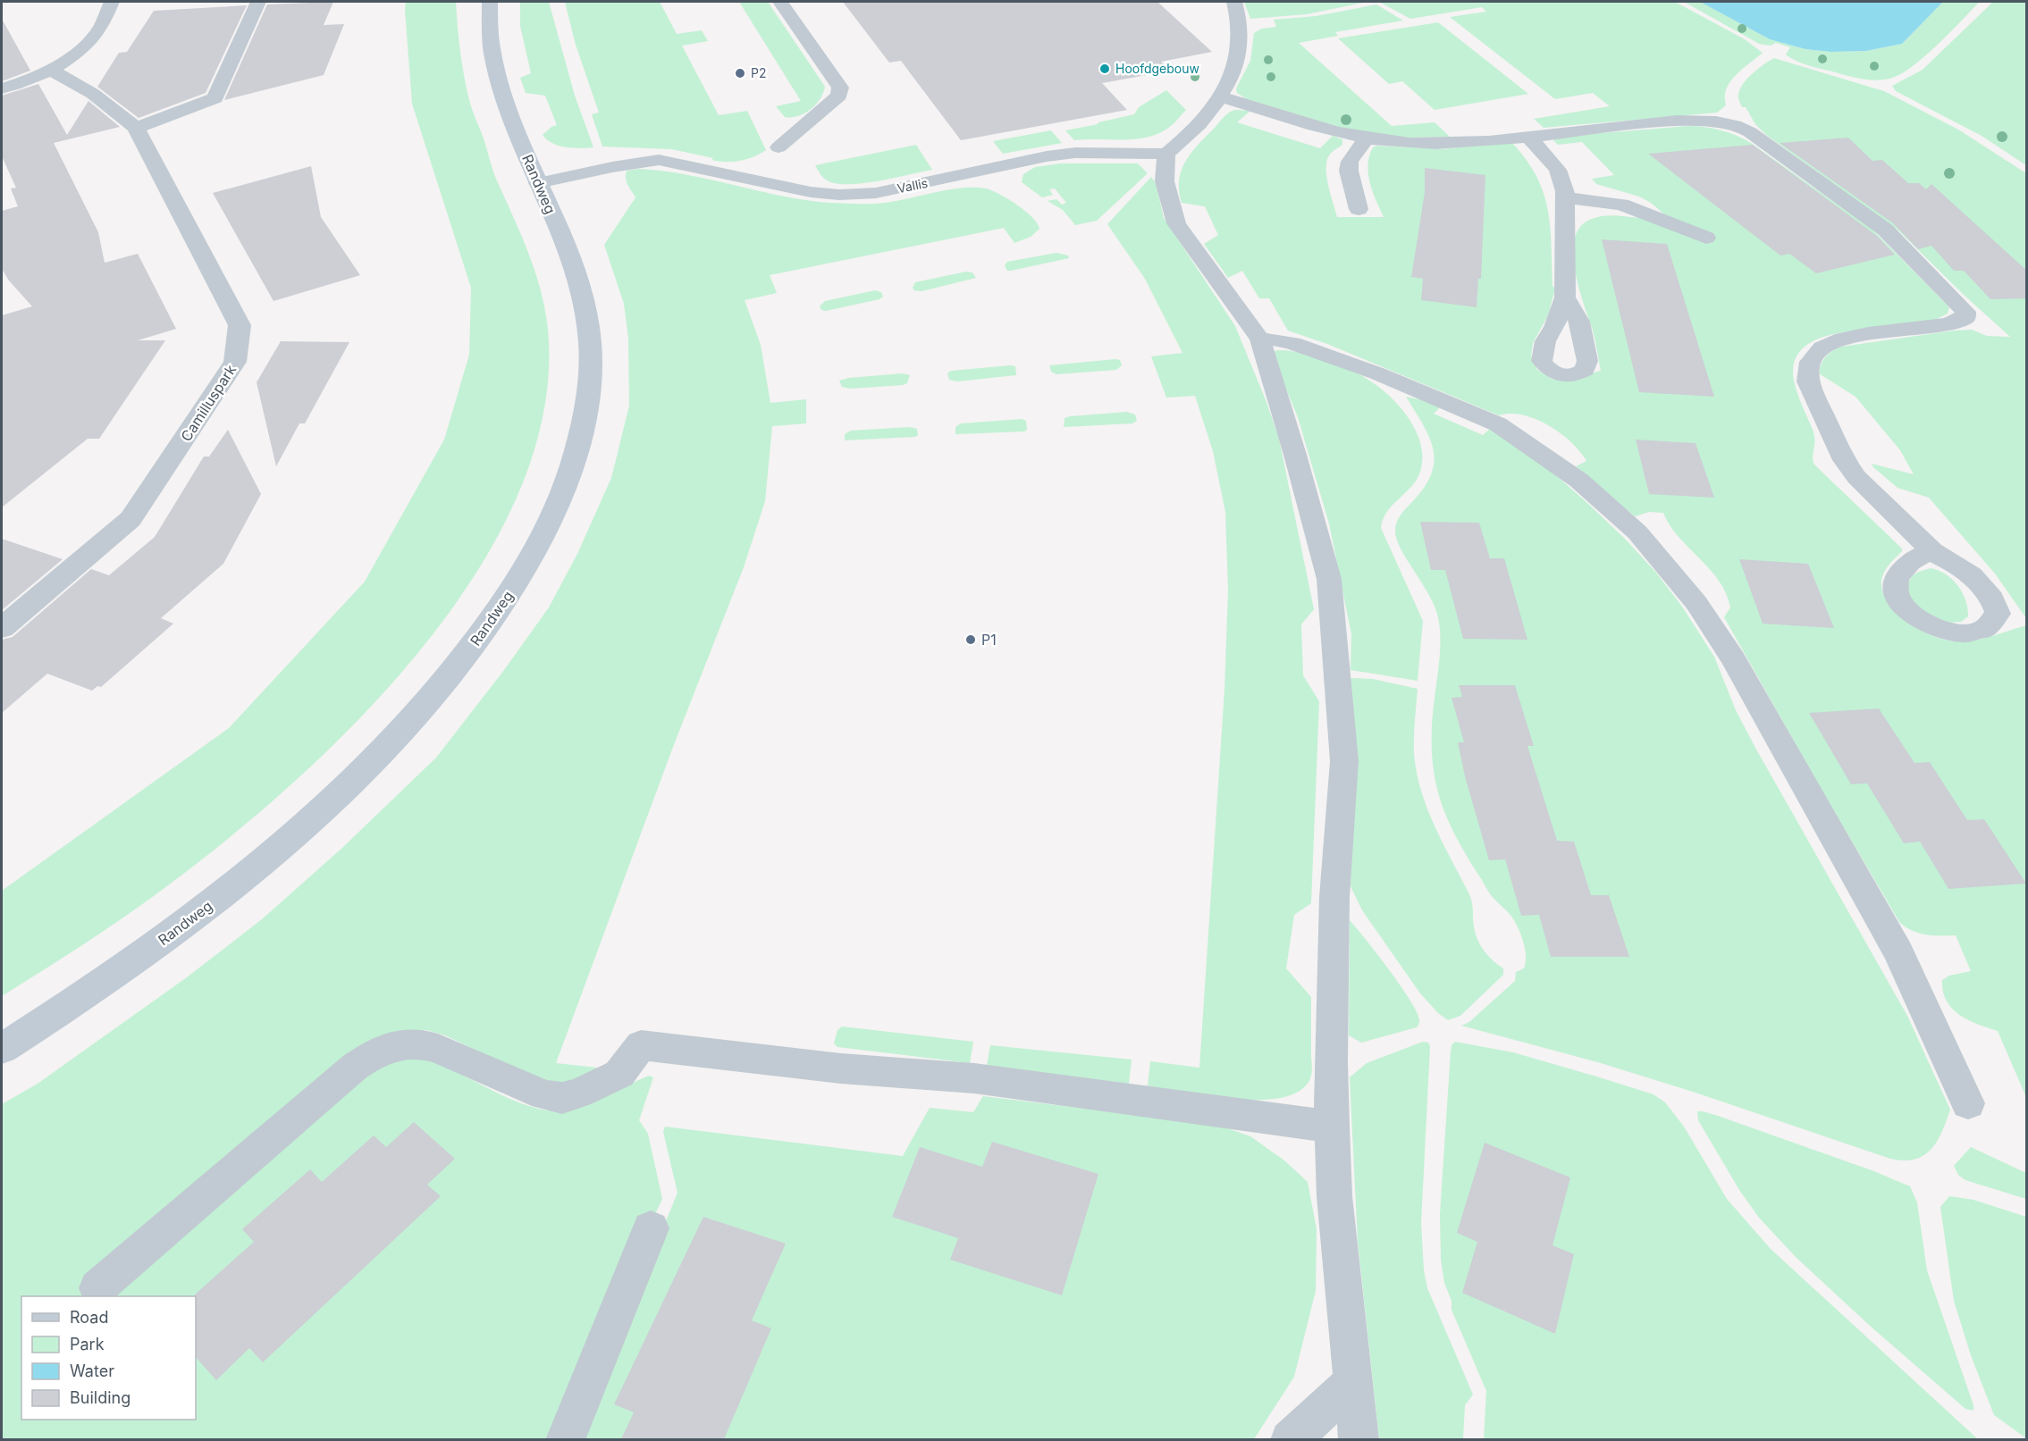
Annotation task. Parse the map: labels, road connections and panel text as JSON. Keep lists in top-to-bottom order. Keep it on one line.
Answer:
{"streets":{"main road":["Randweg"],"street":["Camilluspark"],"lane":["Vallis"]},"crossings":[["Randweg","Vallis"]],"places":["Hoofdgebouw","P2","P1"],"legend":["Road","Park","Water","Building"]}
